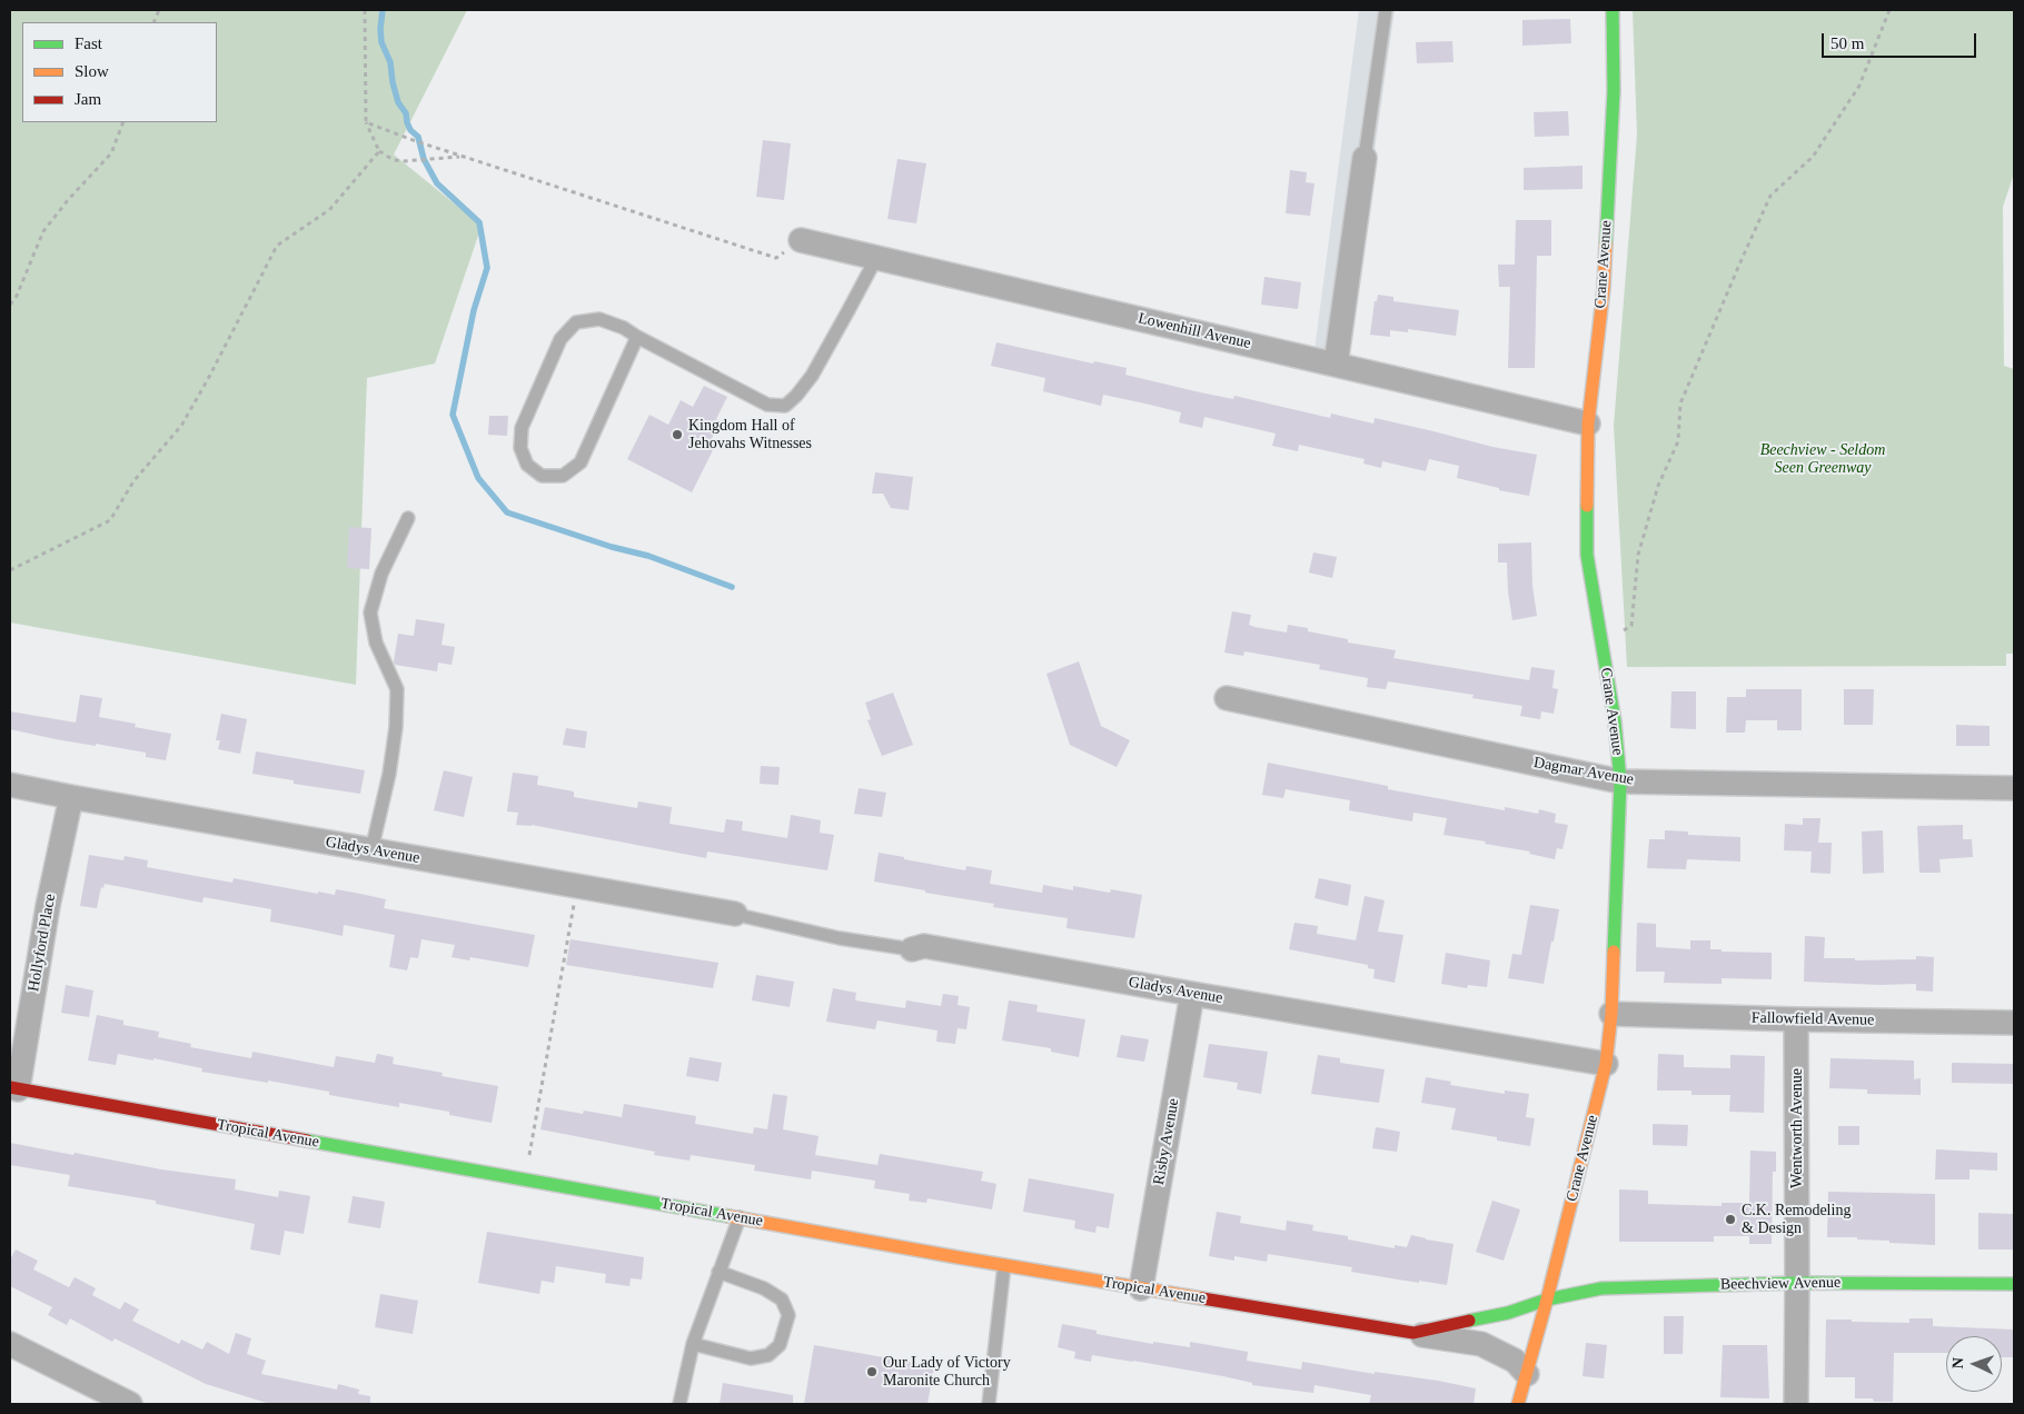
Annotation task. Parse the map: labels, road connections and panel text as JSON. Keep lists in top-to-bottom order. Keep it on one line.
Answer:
{"streets":{"street":["Crane Avenue","Lowenhill Avenue","Dagmar Avenue","Gladys Avenue","Hollyford Place","Fallowfield Avenue","Wentworth Avenue","Tropical Avenue","Risby Avenue","Beechview Avenue"]},"crossings":[["Crane Avenue","Lowenhill Avenue"],["Crane Avenue","Dagmar Avenue"],["Crane Avenue","Gladys Avenue"],["Crane Avenue","Fallowfield Avenue"],["Crane Avenue","Tropical Avenue"],["Crane Avenue","Beechview Avenue"],["Gladys Avenue","Hollyford Place"],["Gladys Avenue","Risby Avenue"],["Hollyford Place","Tropical Avenue"],["Fallowfield Avenue","Wentworth Avenue"],["Wentworth Avenue","Beechview Avenue"],["Tropical Avenue","Risby Avenue"],["Tropical Avenue","Beechview Avenue"]],"parks":["Beechview - Seldom Seen Greenway"],"places":["Kingdom Hall of Jehovahs Witnesses","C.K. Remodeling & Design","Our Lady of Victory Maronite Church"],"legend":["Fast","Slow","Jam"],"scale_bar":"50 m","north":"left"}
